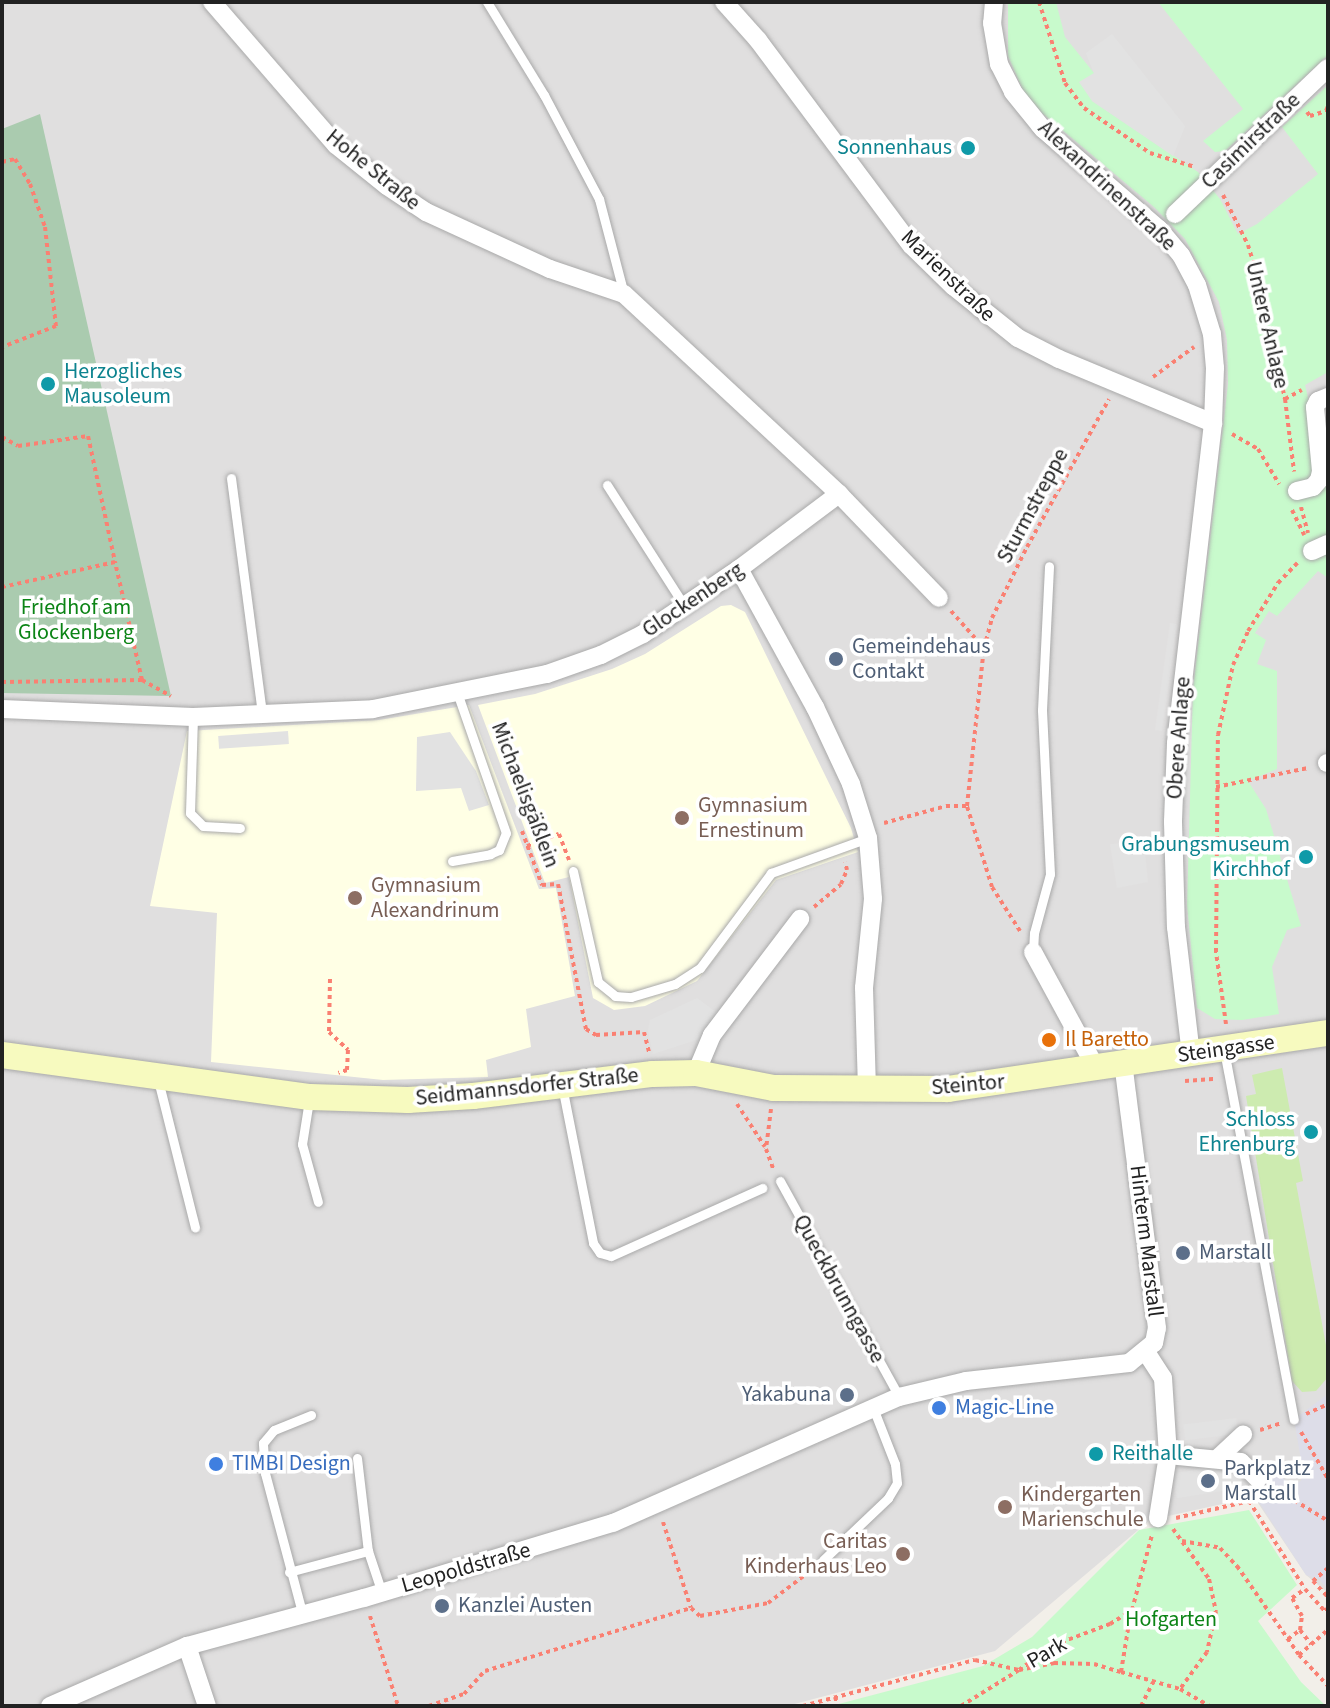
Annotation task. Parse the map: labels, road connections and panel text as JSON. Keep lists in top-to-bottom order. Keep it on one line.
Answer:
{"streets":{"street":["Casimirstraße","Hohe Straße","Alexandrinenstraße","Marienstraße","Glockenberg","Obere Anlage","Steingasse","Steintor","Seidmannsdorfer Straße","Hinterm Marstall","Leopoldstraße"],"lane":["Queckbrunngasse"],"path":["Untere Anlage","Sturmstreppe","Michaelisgäßlein","Park"]},"crossings":[["Casimirstraße","Untere Anlage"],["Hohe Straße","Glockenberg"],["Alexandrinenstraße","Marienstraße"],["Alexandrinenstraße","Obere Anlage"],["Marienstraße","Sturmstreppe"],["Marienstraße","Obere Anlage"],["Obere Anlage","Steingasse"],["Michaelisgäßlein","Seidmannsdorfer Straße"],["Steingasse","Steintor"],["Steingasse","Hinterm Marstall"],["Steintor","Seidmannsdorfer Straße"],["Steintor","Hinterm Marstall"],["Hinterm Marstall","Leopoldstraße"],["Queckbrunngasse","Leopoldstraße"]],"parks":["Friedhof am Glockenberg","Hofgarten"],"places":["Sonnenhaus","Herzogliches Mausoleum","Gemeindehaus Contakt","Gymnasium Ernestinum","Grabungsmuseum Kirchhof","Gymnasium Alexandrinum","Il Baretto","Schloss Ehrenburg","Marstall","Yakabuna","Magic-Line","Reithalle","TIMBI Design","Parkplatz Marstall","Kindergarten Marienschule","Caritas Kinderhaus Leo","Kanzlei Austen"]}
